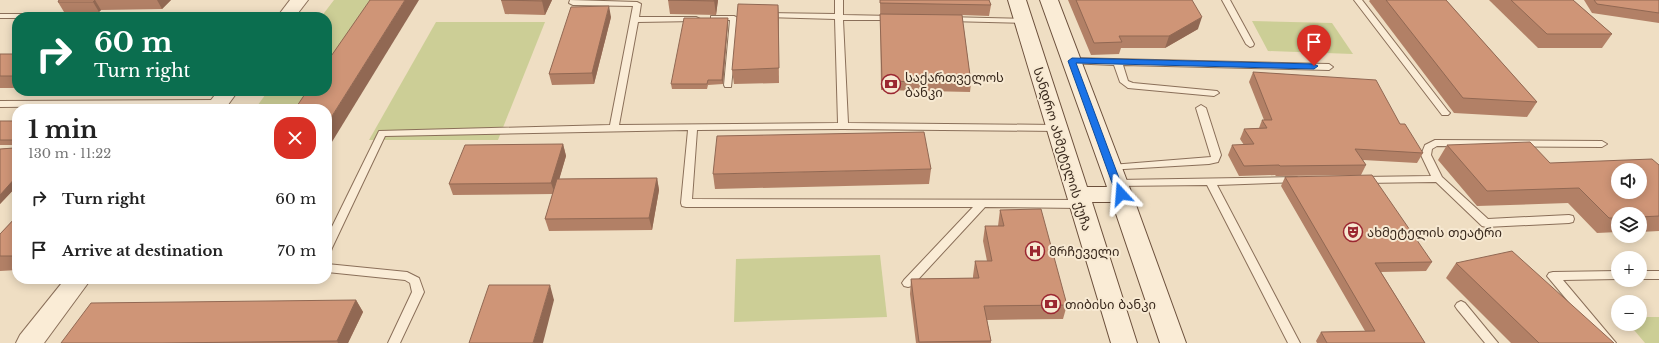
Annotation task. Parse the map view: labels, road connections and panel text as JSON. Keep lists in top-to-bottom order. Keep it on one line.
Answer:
{"streets":{"main road":["სანდრო ახმეტელის ქუჩა"]},"places":{"bank":["საქართველოს ბანკი","თიბისი ბანკი"],"theatre":["ახმეტელის თეატრი"],"hospital":["მრჩეველი"]},"page":{"turn":["60 m","Turn right"],"heading":["1 min","130 m · 11:22"],"map_buttons":["+","−"],"list":[{"name":"Turn right","value":"60 m"},{"name":"Arrive at destination","value":"70 m"}]}}
